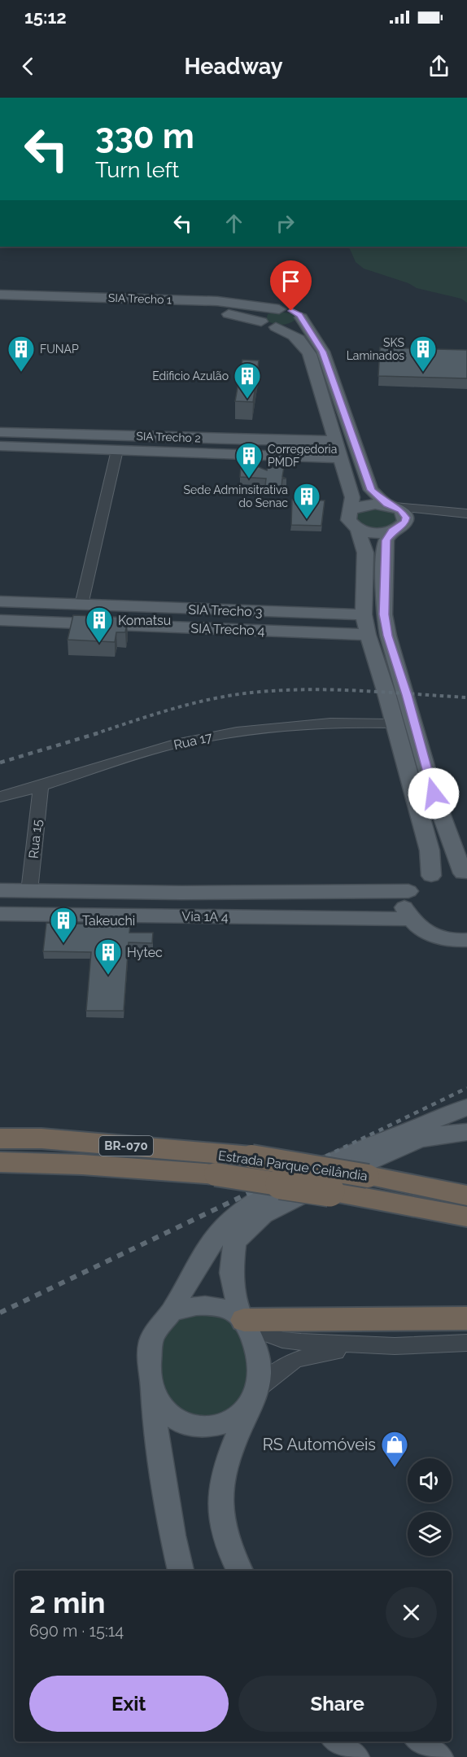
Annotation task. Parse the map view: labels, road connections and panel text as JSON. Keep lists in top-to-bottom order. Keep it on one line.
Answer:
{"streets":{"highway":["BR-070","Estrada Parque Ceilândia"],"main road":["SIA Trecho 1","SIA Trecho 2","SIA Trecho 3","SIA Trecho 4","Via 1A 4"],"street":["Rua 17","Rua 15"]},"crossings":[["Rua 17","Rua 15"],["Rua 15","Via 1A 4"]],"places":{"building":["FUNAP","SKS Laminados","Edificio Azulão","Corregedoria PMDF","Sede Adminsitrativa do Senac","Komatsu","Takeuchi","Hytec"],"shop":["RS Automóveis"]},"page":{"status":"15:12","header":"Headway","turn":["330 m","Turn left"],"heading":["2 min","690 m · 15:14"],"buttons":["Exit","Share"]}}
